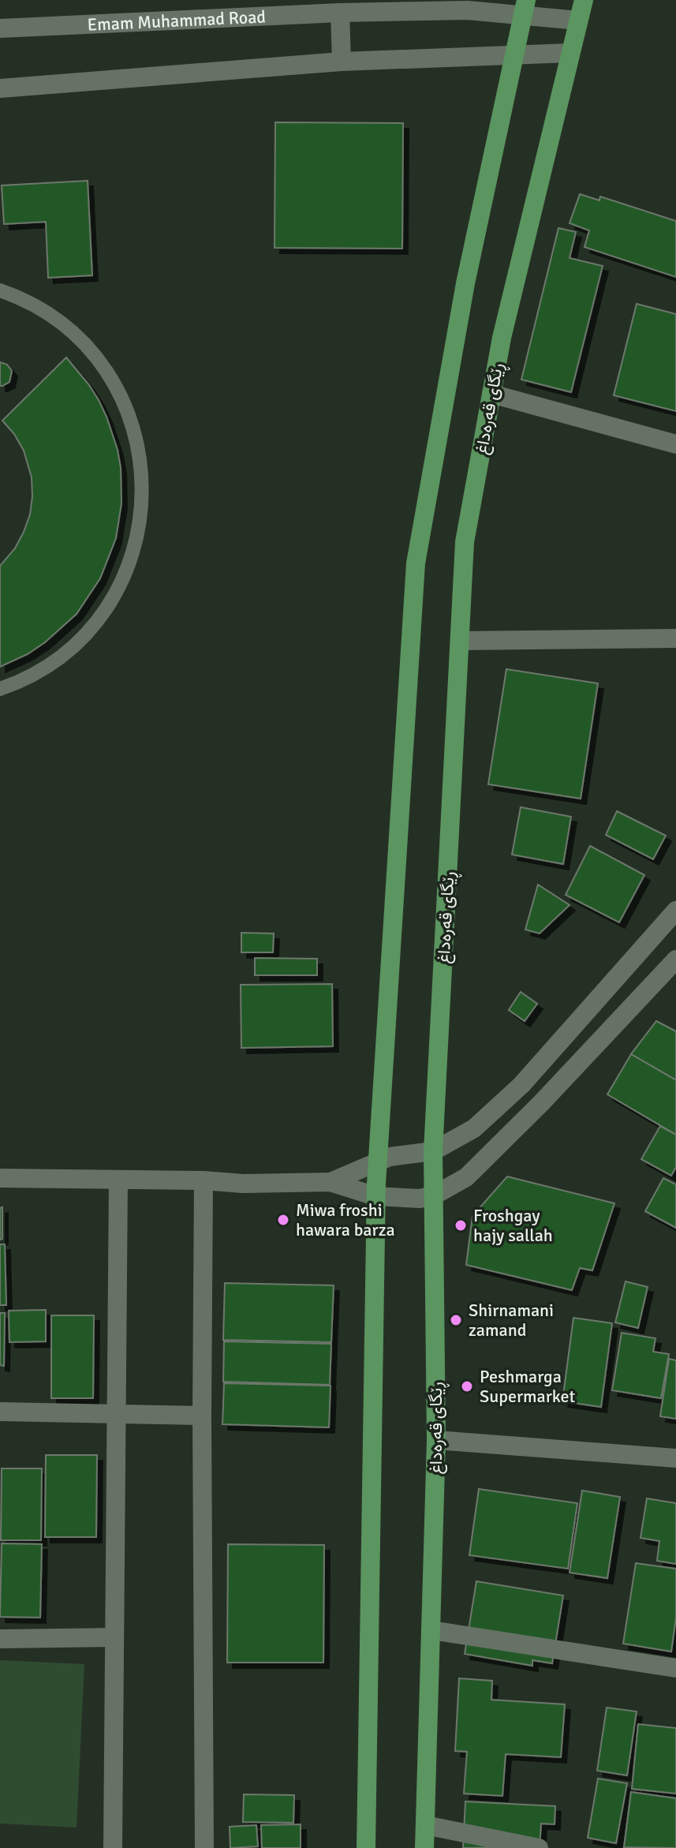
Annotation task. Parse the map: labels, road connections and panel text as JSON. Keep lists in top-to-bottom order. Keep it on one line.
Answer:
{"streets":{"main road":["ڕێگای قەرەداغ"],"street":["Emam Muhammad Road"]},"crossings":[["Emam Muhammad Road","ڕێگای قەرەداغ"]],"places":["Miwa froshi hawara barza","Froshgay hajy sallah","Shirnamani zamand","Peshmarga Supermarket"]}
